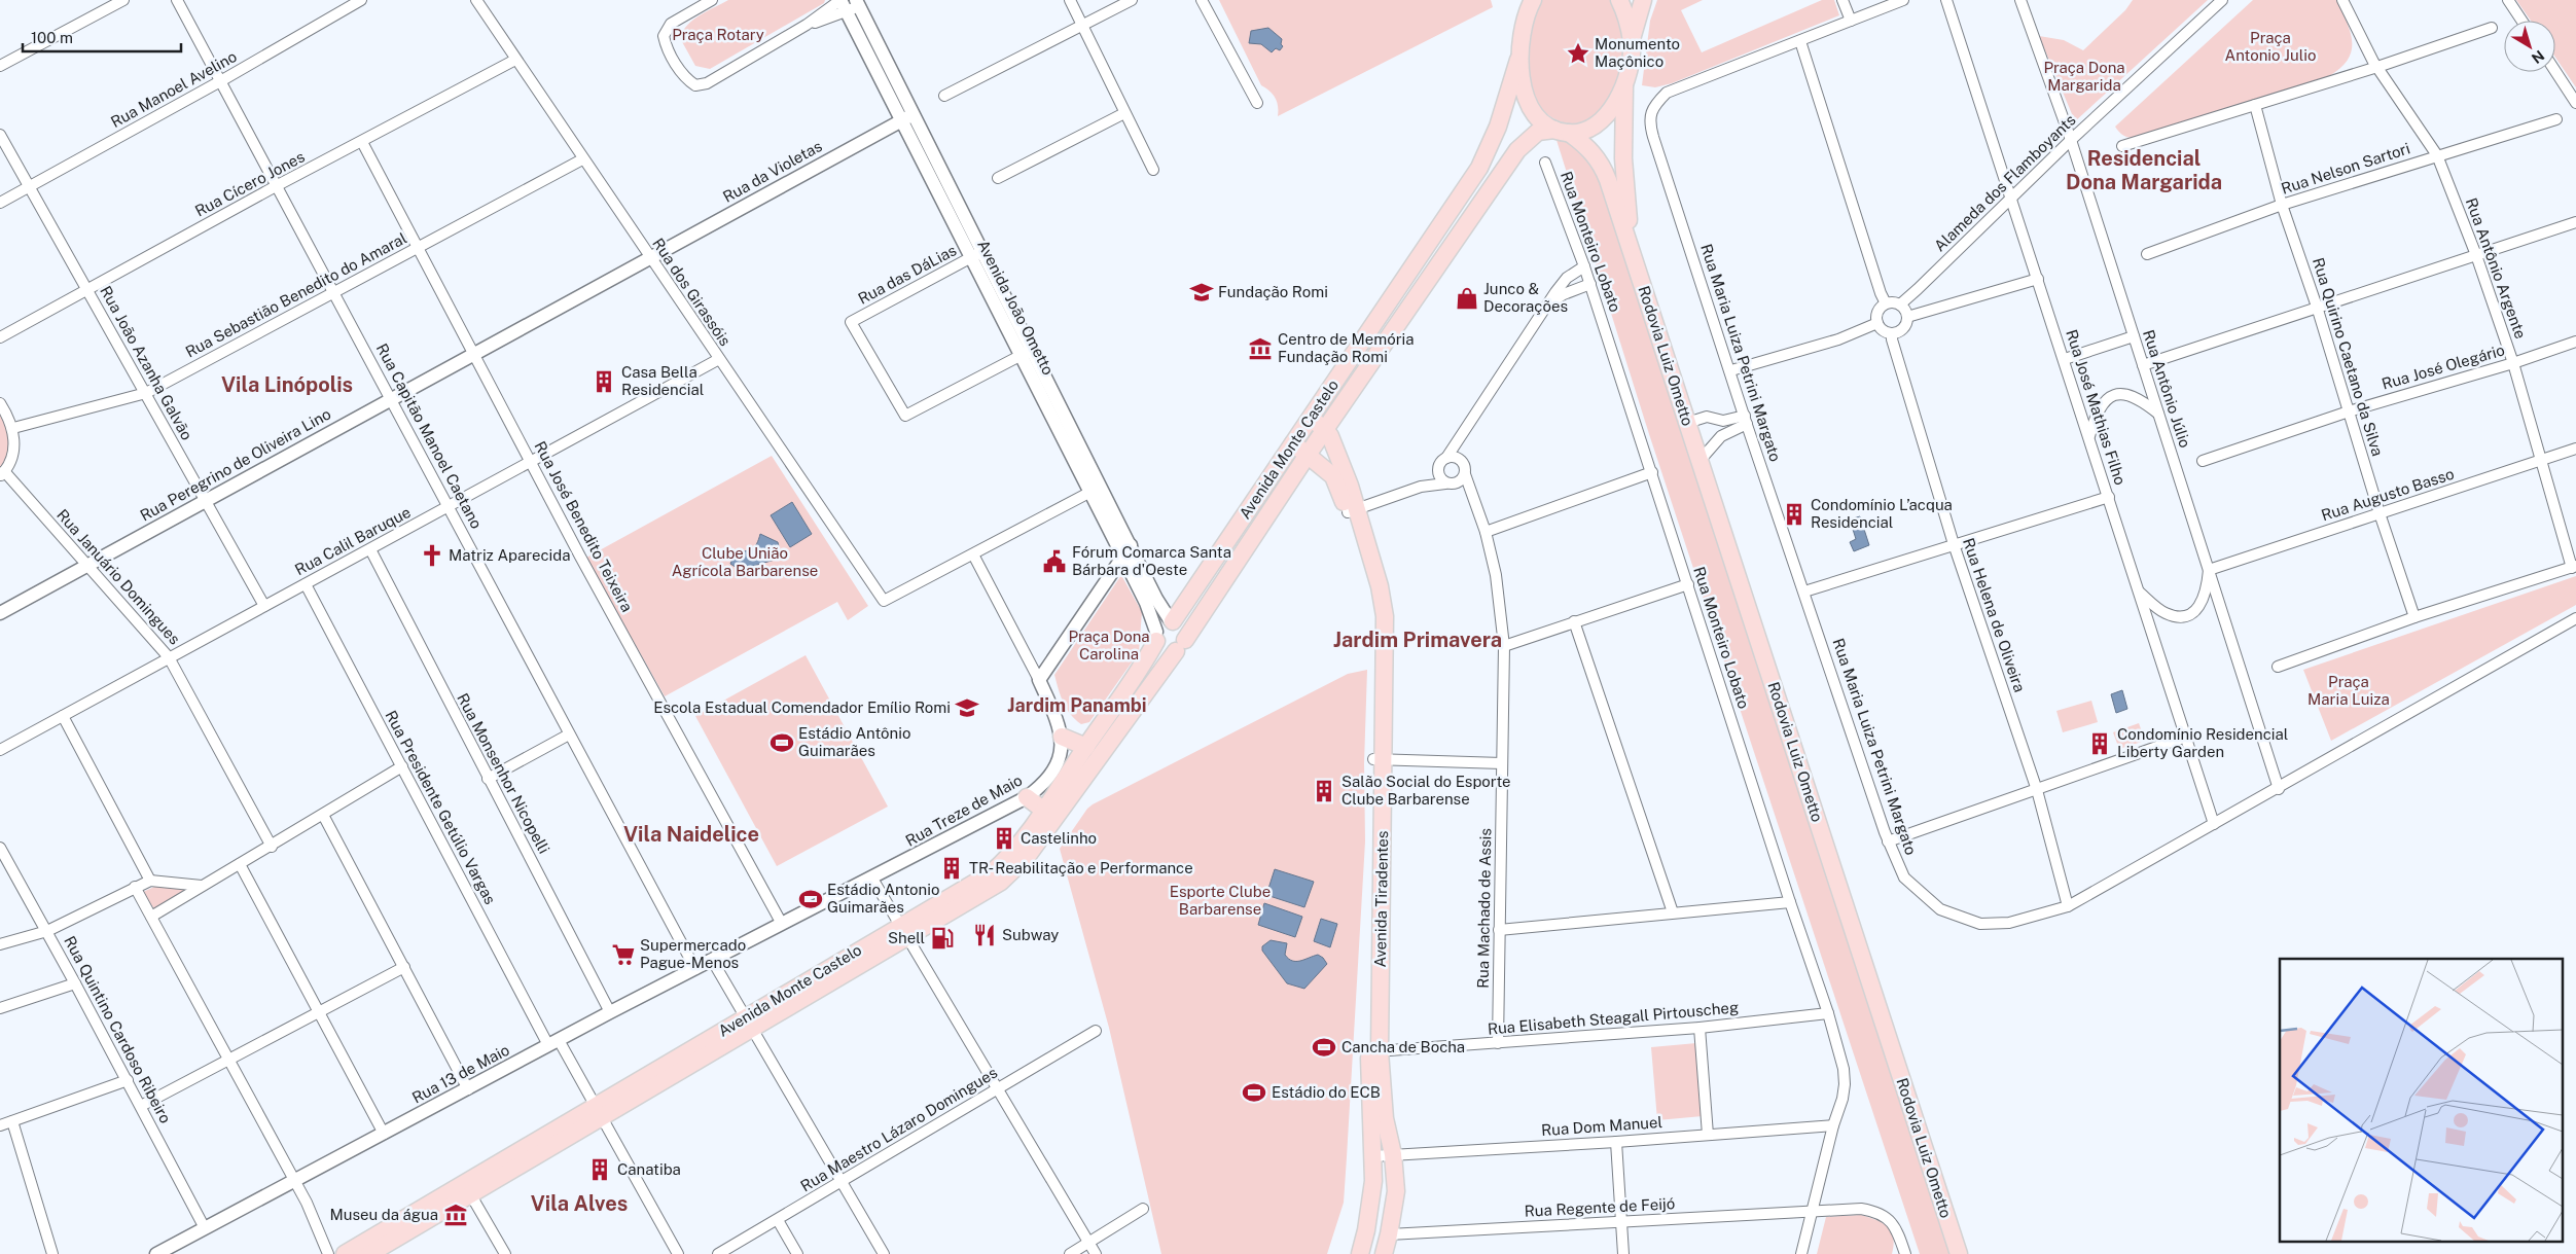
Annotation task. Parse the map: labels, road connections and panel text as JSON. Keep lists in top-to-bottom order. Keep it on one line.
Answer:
{"streets":{"main road":["Rodovia Luiz Ometto","Avenida Monte Castelo","Avenida Tiradentes"],"street":["Rua Manoel Avelino","Rua Nelson Sartori","Rua da Violetas","Alameda dos Flamboyants","Rua Cícero Jones","Rua Monteiro Lobato","Rua Antônio Argente","Rua das DáLias","Rua dos Girassóis","Rua Sebastião Benedito do Amaral","Avenida João Ometto","Rua Maria Luiza Petrini Margato","Rua Quirino Caetano da Silva","Rua João Azanha Galvão","Rua José Olegário","Rua Antônio Júlio","Rua José Mathias Filho","Rua Capitão Manoel Caetano","Rua Peregrino de Oliveira Lino","Rua Augusto Basso","Rua José Benedito Teixeira","Rua Calil Baruque","Rua Januário Domingues","Rua Helena de Oliveira","Rua Monsenhor Nicopelli","Rua Presidente Getúlio Vargas","Rua Treze de Maio","Rua Machado de Assis","Rua Elisabeth Steagall Pirtouscheg","Rua Quintino Cardoso Ribeiro","Rua 13 de Maio","Rua Dom Manuel","Rua Maestro Lázaro Domingues","Rua Regente de Feijó"]},"crossings":[["Rua Manoel Avelino","Rua João Azanha Galvão"],["Rua Manoel Avelino","Rua Capitão Manoel Caetano"],["Rua Nelson Sartori","Rua Antônio Argente"],["Rua Nelson Sartori","Rua Quirino Caetano da Silva"],["Rua da Violetas","Rua dos Girassóis"],["Rua da Violetas","Avenida João Ometto"],["Rua da Violetas","Rua Peregrino de Oliveira Lino"],["Alameda dos Flamboyants","Rua Antônio Júlio"],["Alameda dos Flamboyants","Rua José Mathias Filho"],["Alameda dos Flamboyants","Rua Helena de Oliveira"],["Rua Cícero Jones","Rua dos Girassóis"],["Rua Cícero Jones","Rua João Azanha Galvão"],["Rua Cícero Jones","Rua Capitão Manoel Caetano"],["Rua Cícero Jones","Rua José Benedito Teixeira"],["Rua Monteiro Lobato","Rua Elisabeth Steagall Pirtouscheg"],["Rua Monteiro Lobato","Rua Dom Manuel"],["Rua Monteiro Lobato","Rua Regente de Feijó"],["Rua Antônio Argente","Rua José Olegário"],["Rua Antônio Argente","Rua Augusto Basso"],["Rua das DáLias","Avenida João Ometto"],["Rua dos Girassóis","Rua Sebastião Benedito do Amaral"],["Rua dos Girassóis","Rua Peregrino de Oliveira Lino"],["Rua dos Girassóis","Rua Calil Baruque"],["Rua dos Girassóis","Rua Treze de Maio"],["Rua Sebastião Benedito do Amaral","Rua João Azanha Galvão"],["Rua Sebastião Benedito do Amaral","Rua Capitão Manoel Caetano"],["Rua Sebastião Benedito do Amaral","Rua José Benedito Teixeira"],["Avenida João Ometto","Avenida Monte Castelo"],["Rua Maria Luiza Petrini Margato","Rua Antônio Júlio"],["Rua Maria Luiza Petrini Margato","Rua José Mathias Filho"],["Rua Maria Luiza Petrini Margato","Rua Helena de Oliveira"],["Rodovia Luiz Ometto","Avenida Monte Castelo"],["Rua Quirino Caetano da Silva","Rua José Olegário"],["Rua Quirino Caetano da Silva","Rua Augusto Basso"],["Rua João Azanha Galvão","Rua Peregrino de Oliveira Lino"],["Rua João Azanha Galvão","Rua Calil Baruque"],["Rua Antônio Júlio","Rua Augusto Basso"],["Rua Capitão Manoel Caetano","Rua Peregrino de Oliveira Lino"],["Rua Capitão Manoel Caetano","Rua Calil Baruque"],["Rua Capitão Manoel Caetano","Rua 13 de Maio"],["Avenida Monte Castelo","Rua Presidente Getúlio Vargas"],["Avenida Monte Castelo","Avenida Tiradentes"],["Rua Peregrino de Oliveira Lino","Rua José Benedito Teixeira"],["Rua Peregrino de Oliveira Lino","Rua Januário Domingues"],["Rua José Benedito Teixeira","Rua Calil Baruque"],["Rua José Benedito Teixeira","Rua Treze de Maio"],["Rua José Benedito Teixeira","Rua 13 de Maio"],["Rua Calil Baruque","Rua Januário Domingues"],["Rua Calil Baruque","Rua Monsenhor Nicopelli"],["Rua Calil Baruque","Rua Presidente Getúlio Vargas"],["Rua Monsenhor Nicopelli","Rua 13 de Maio"],["Rua Presidente Getúlio Vargas","Rua 13 de Maio"],["Rua Treze de Maio","Rua 13 de Maio"],["Avenida Tiradentes","Rua Elisabeth Steagall Pirtouscheg"],["Avenida Tiradentes","Rua Dom Manuel"],["Avenida Tiradentes","Rua Regente de Feijó"],["Rua Machado de Assis","Rua Elisabeth Steagall Pirtouscheg"],["Rua Quintino Cardoso Ribeiro","Rua 13 de Maio"]],"districts":["Residencial Dona Margarida","Vila Linópolis","Jardim Primavera","Jardim Panambi","Vila Naidelice","Vila Alves"],"parks":["Praça Rotary","Praça Antonio Julio","Praça Dona Margarida","Clube União Agrícola Barbarense","Praça Dona Carolina","Praça Maria Luiza","Esporte Clube Barbarense"],"places":{"place":["Monumento Maçônico"],"school or university":["Fundação Romi","Escola Estadual Comendador Emílio Romi"],"shop":["Junco & Decorações"],"museum":["Centro de Memória Fundação Romi","Museu da água"],"building":["Casa Bella Residencial","Condomínio L’acqua Residencial","Condomínio Residencial Liberty Garden","Salão Social do Esporte Clube Barbarense","Castelinho","TR- Reabilitação e Performance","Canatiba"],"church":["Matriz Aparecida"],"public building":["Fórum Comarca Santa Bárbara d'Oeste"],"sports":["Estádio Antônio Guimarães","Estádio Antonio Guimarães","Cancha de Bocha","Estádio do ECB"],"restaurant":["Subway"],"fuel station":["Shell"],"supermarket":["Supermercado Pague-Menos"]},"scale_bar":"100 m","north":"bottom right"}
